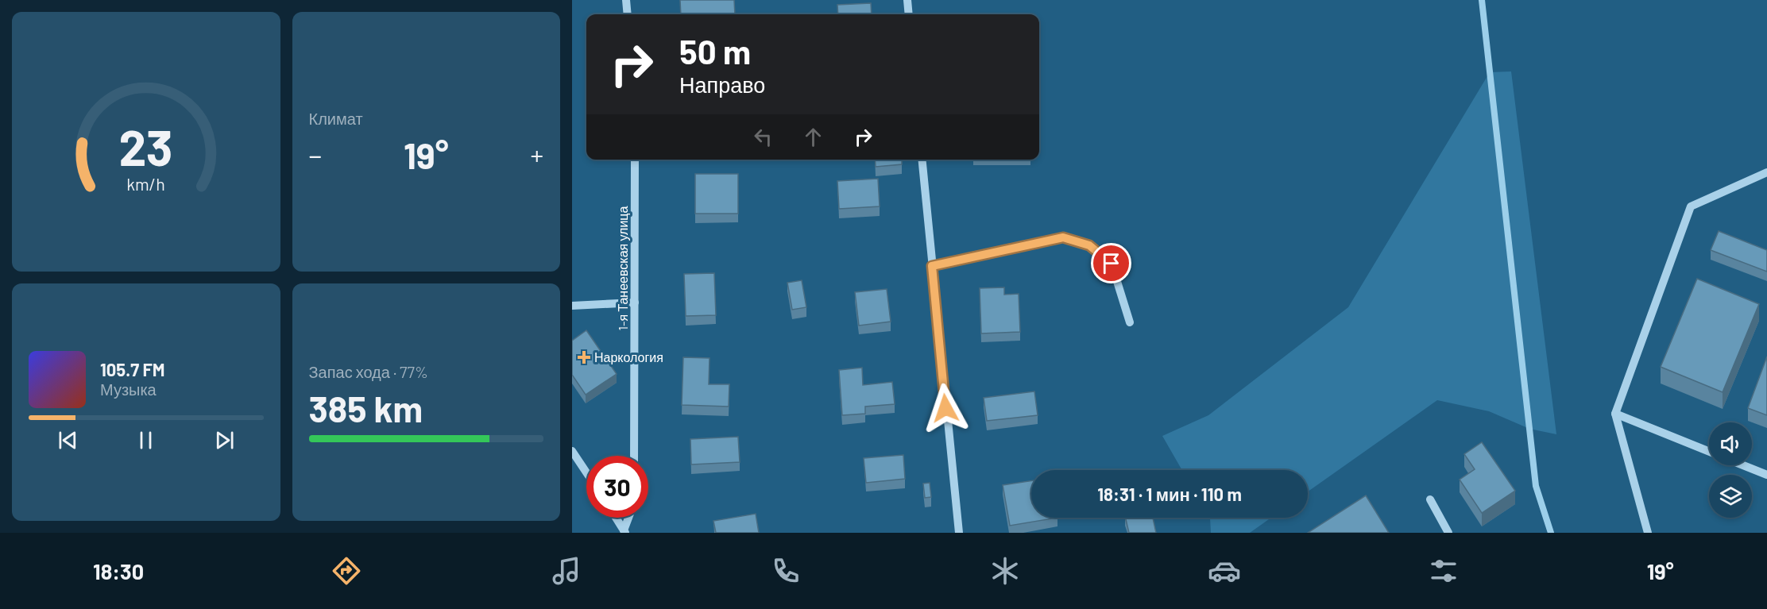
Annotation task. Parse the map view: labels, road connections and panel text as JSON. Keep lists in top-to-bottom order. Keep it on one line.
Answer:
{"streets":{"street":["1-я Танеевская улица"]},"places":{"health":["Наркология"]},"page":{"tile":["Климат",["Запас хода · 77%","385 km"]],"turn":["50 m","Направо"],"heat":["−","19°","+"],"song":["105.7 FM","Музыка"],"limit":"30","trip":"18:31 · 1 мин · 110 m","tabs":["18:30","19°"],"gauge":["23","km/h"]}}
